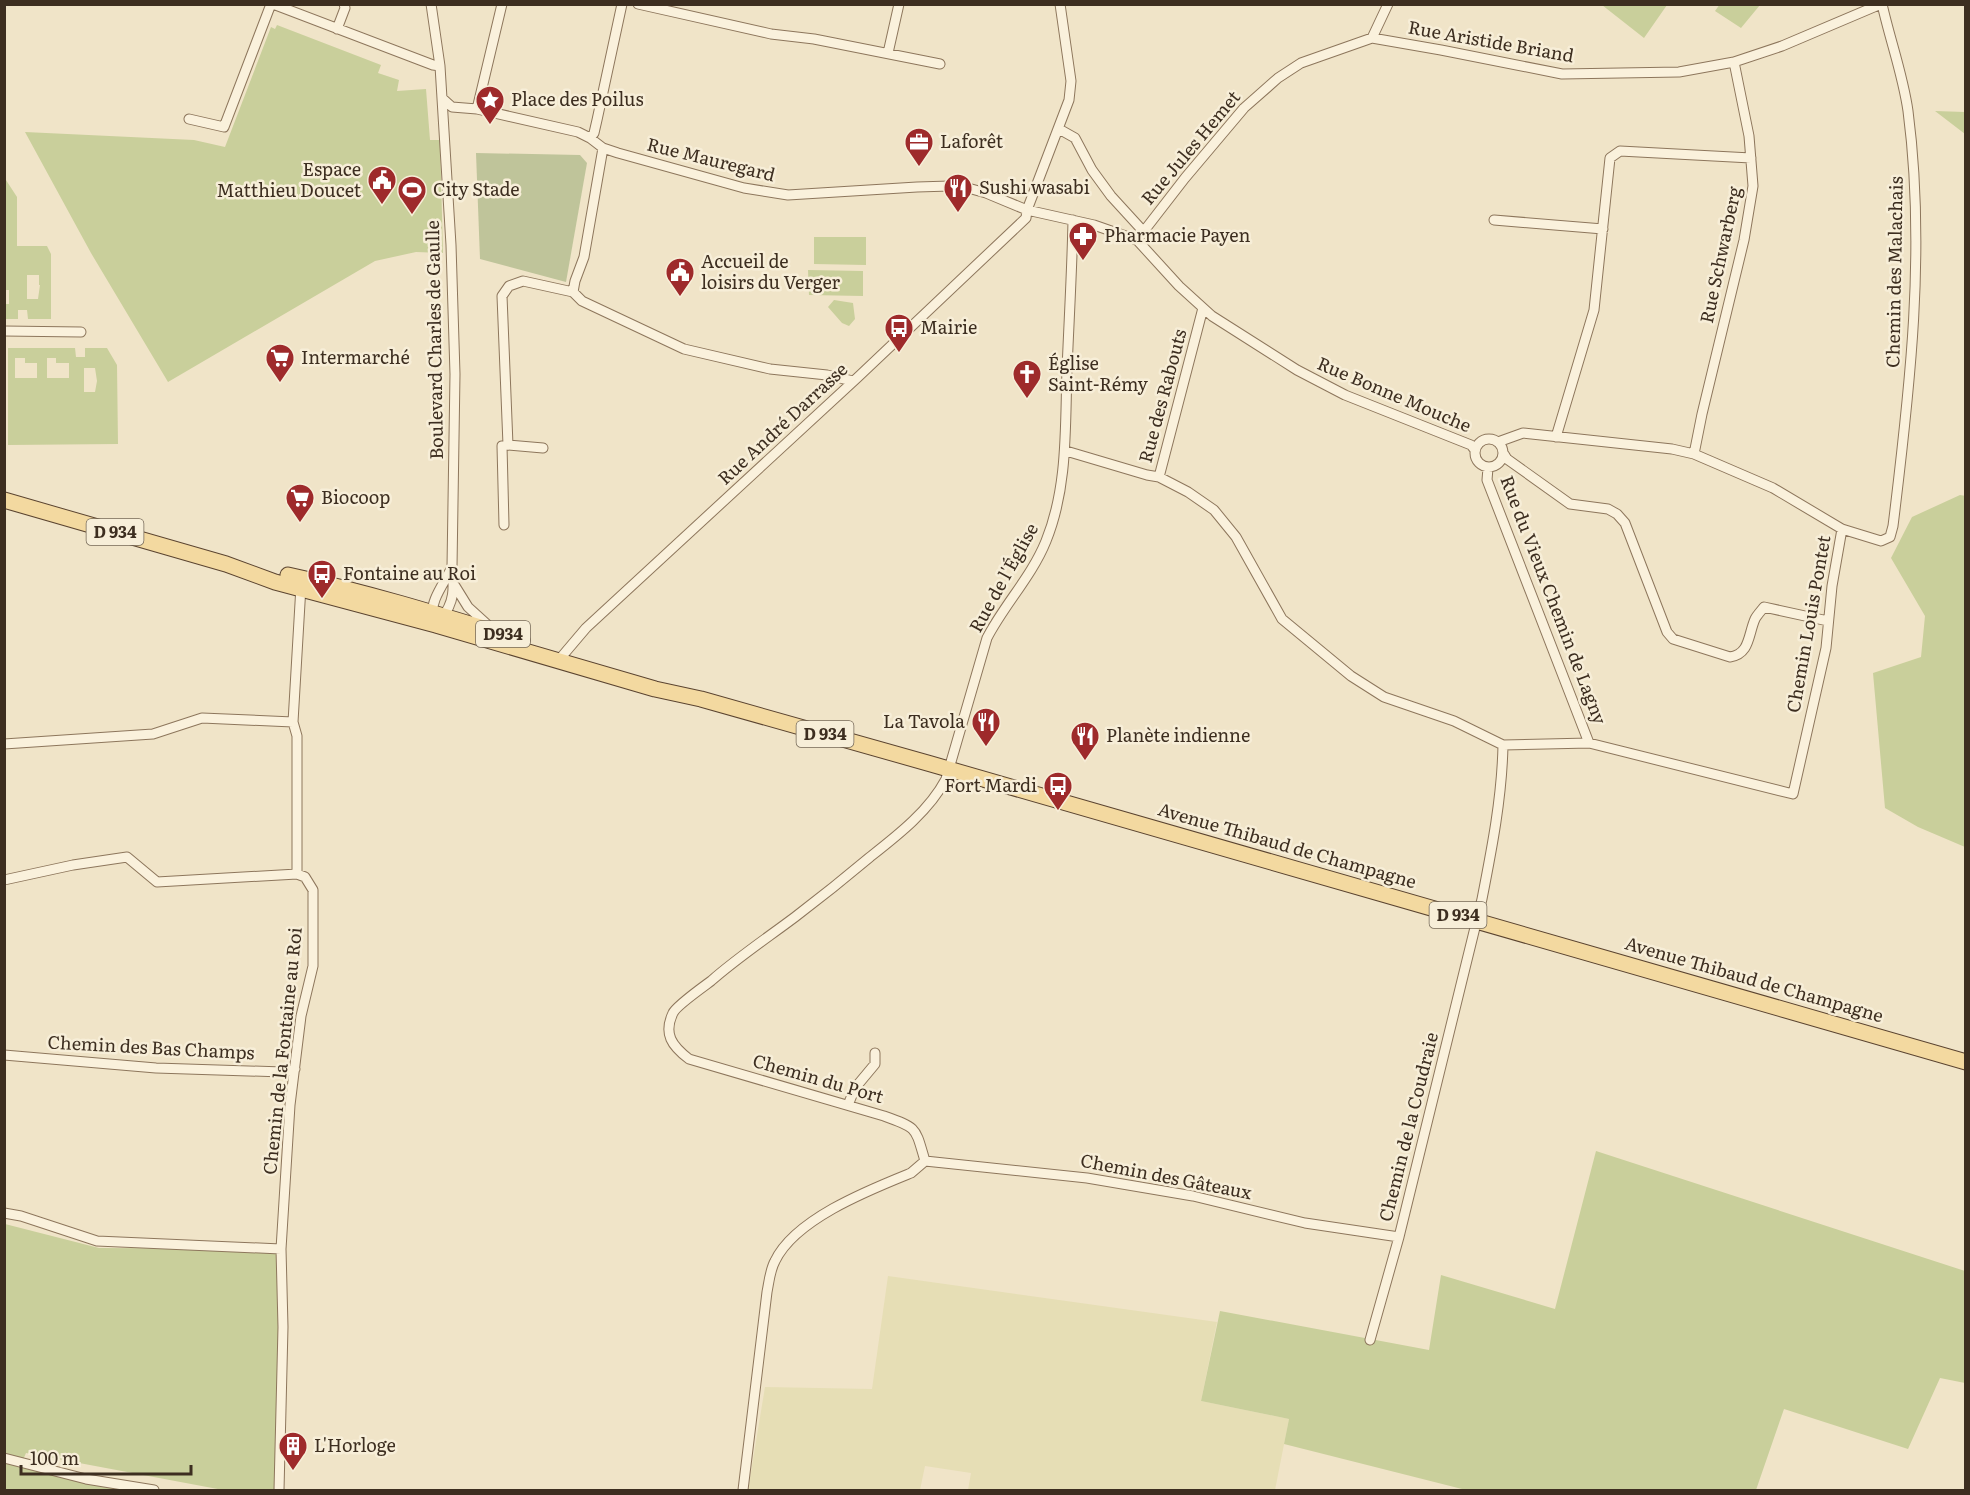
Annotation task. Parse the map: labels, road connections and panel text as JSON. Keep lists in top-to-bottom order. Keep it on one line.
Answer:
{"streets":{"main road":["D 934","D934","Avenue Thibaud de Champagne"],"street":["Rue Aristide Briand","Rue Jules Hemet","Rue Mauregard","Rue Schwarberg","Chemin des Malachais","Boulevard Charles de Gaulle","Rue Bonne Mouche","Rue des Rabouts","Rue André Darrasse","Rue de l'Église","Rue du Vieux Chemin de Lagny","Chemin Louis Pontet","Chemin des Bas Champs","Chemin de la Fontaine au Roi","Chemin du Port","Chemin de la Coudraie","Chemin des Gâteaux"]},"crossings":[["Rue Aristide Briand","Rue Jules Hemet"],["Rue Aristide Briand","Rue Schwarberg"],["Rue Aristide Briand","Chemin des Malachais"],["Rue Jules Hemet","Rue Bonne Mouche"],["Rue Mauregard","Rue Bonne Mouche"],["Rue Mauregard","Rue André Darrasse"],["Chemin des Malachais","Chemin Louis Pontet"],["Boulevard Charles de Gaulle","Avenue Thibaud de Champagne"],["Rue Bonne Mouche","Rue des Rabouts"],["Rue Bonne Mouche","Rue André Darrasse"],["Rue Bonne Mouche","Rue de l'Église"],["Rue Bonne Mouche","Rue du Vieux Chemin de Lagny"],["Rue André Darrasse","Avenue Thibaud de Champagne"],["Rue de l'Église","Avenue Thibaud de Champagne"],["Rue de l'Église","Chemin du Port"],["Rue du Vieux Chemin de Lagny","Chemin Louis Pontet"],["Avenue Thibaud de Champagne","Chemin du Port"],["Avenue Thibaud de Champagne","Chemin de la Coudraie"],["Chemin des Bas Champs","Chemin de la Fontaine au Roi"],["Chemin du Port","Chemin des Gâteaux"],["Chemin de la Coudraie","Chemin des Gâteaux"]],"places":{"place":["Place des Poilus"],"office":["Laforêt"],"public building":["Espace Matthieu Doucet","Accueil de loisirs du Verger"],"restaurant":["Sushi wasabi","La Tavola","Planète indienne"],"sports":["City Stade"],"pharmacy":["Pharmacie Payen"],"bus stop":["Mairie","Fontaine au Roi","Fort Mardi"],"supermarket":["Intermarché","Biocoop"],"church":["Église Saint-Rémy"],"building":["L'Horloge"]},"scale_bar":"100 m"}
